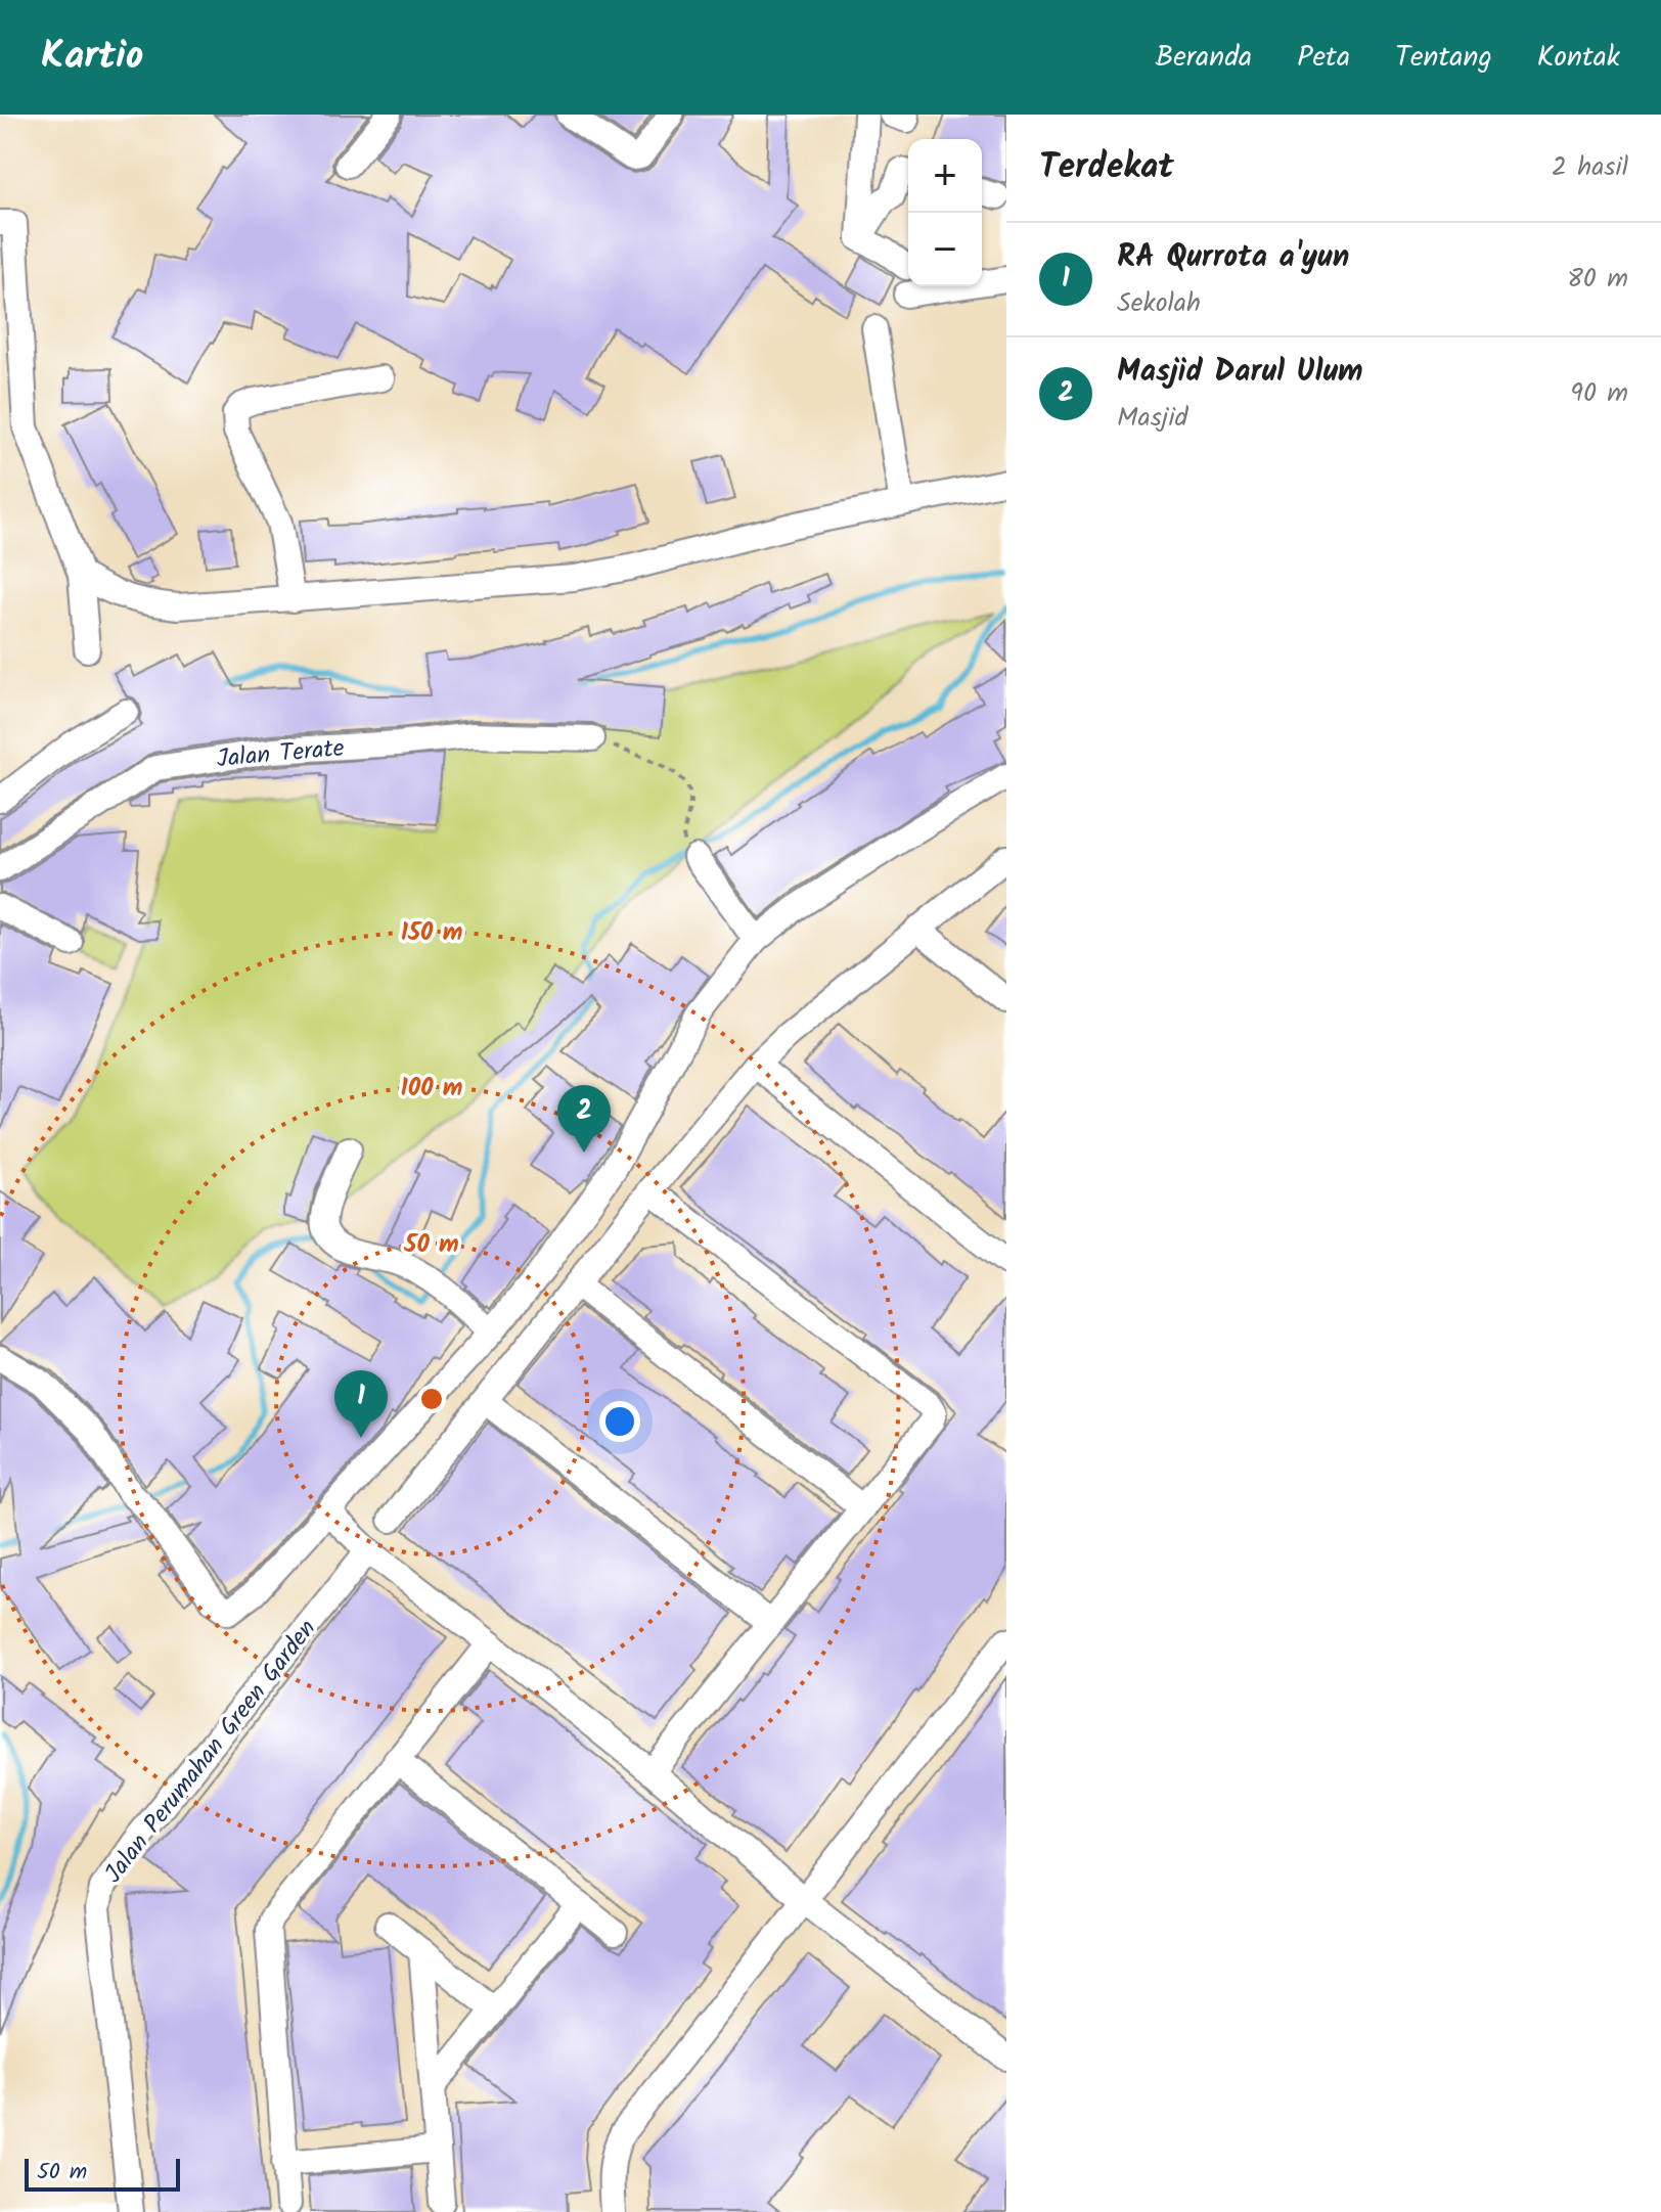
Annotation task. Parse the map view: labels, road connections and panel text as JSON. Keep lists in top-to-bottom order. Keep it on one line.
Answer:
{"streets":{"street":["Jalan Terate","Jalan Perumahan Green Garden"]},"scale_bar":"50 m","page":{"header":"Kartio","nav":["Beranda","Peta","Tentang","Kontak"],"heading":["Terdekat","2 hasil"],"map_buttons":["+","−"],"list":[{"mark":"1","name":"RA Qurrota a'yun","note":"Sekolah","value":"80 m"},{"mark":"2","name":"Masjid Darul Ulum","note":"Masjid","value":"90 m"}],"pins":["2","1"],"scale":"50 m"},"rings":["150 m","100 m","50 m"]}
